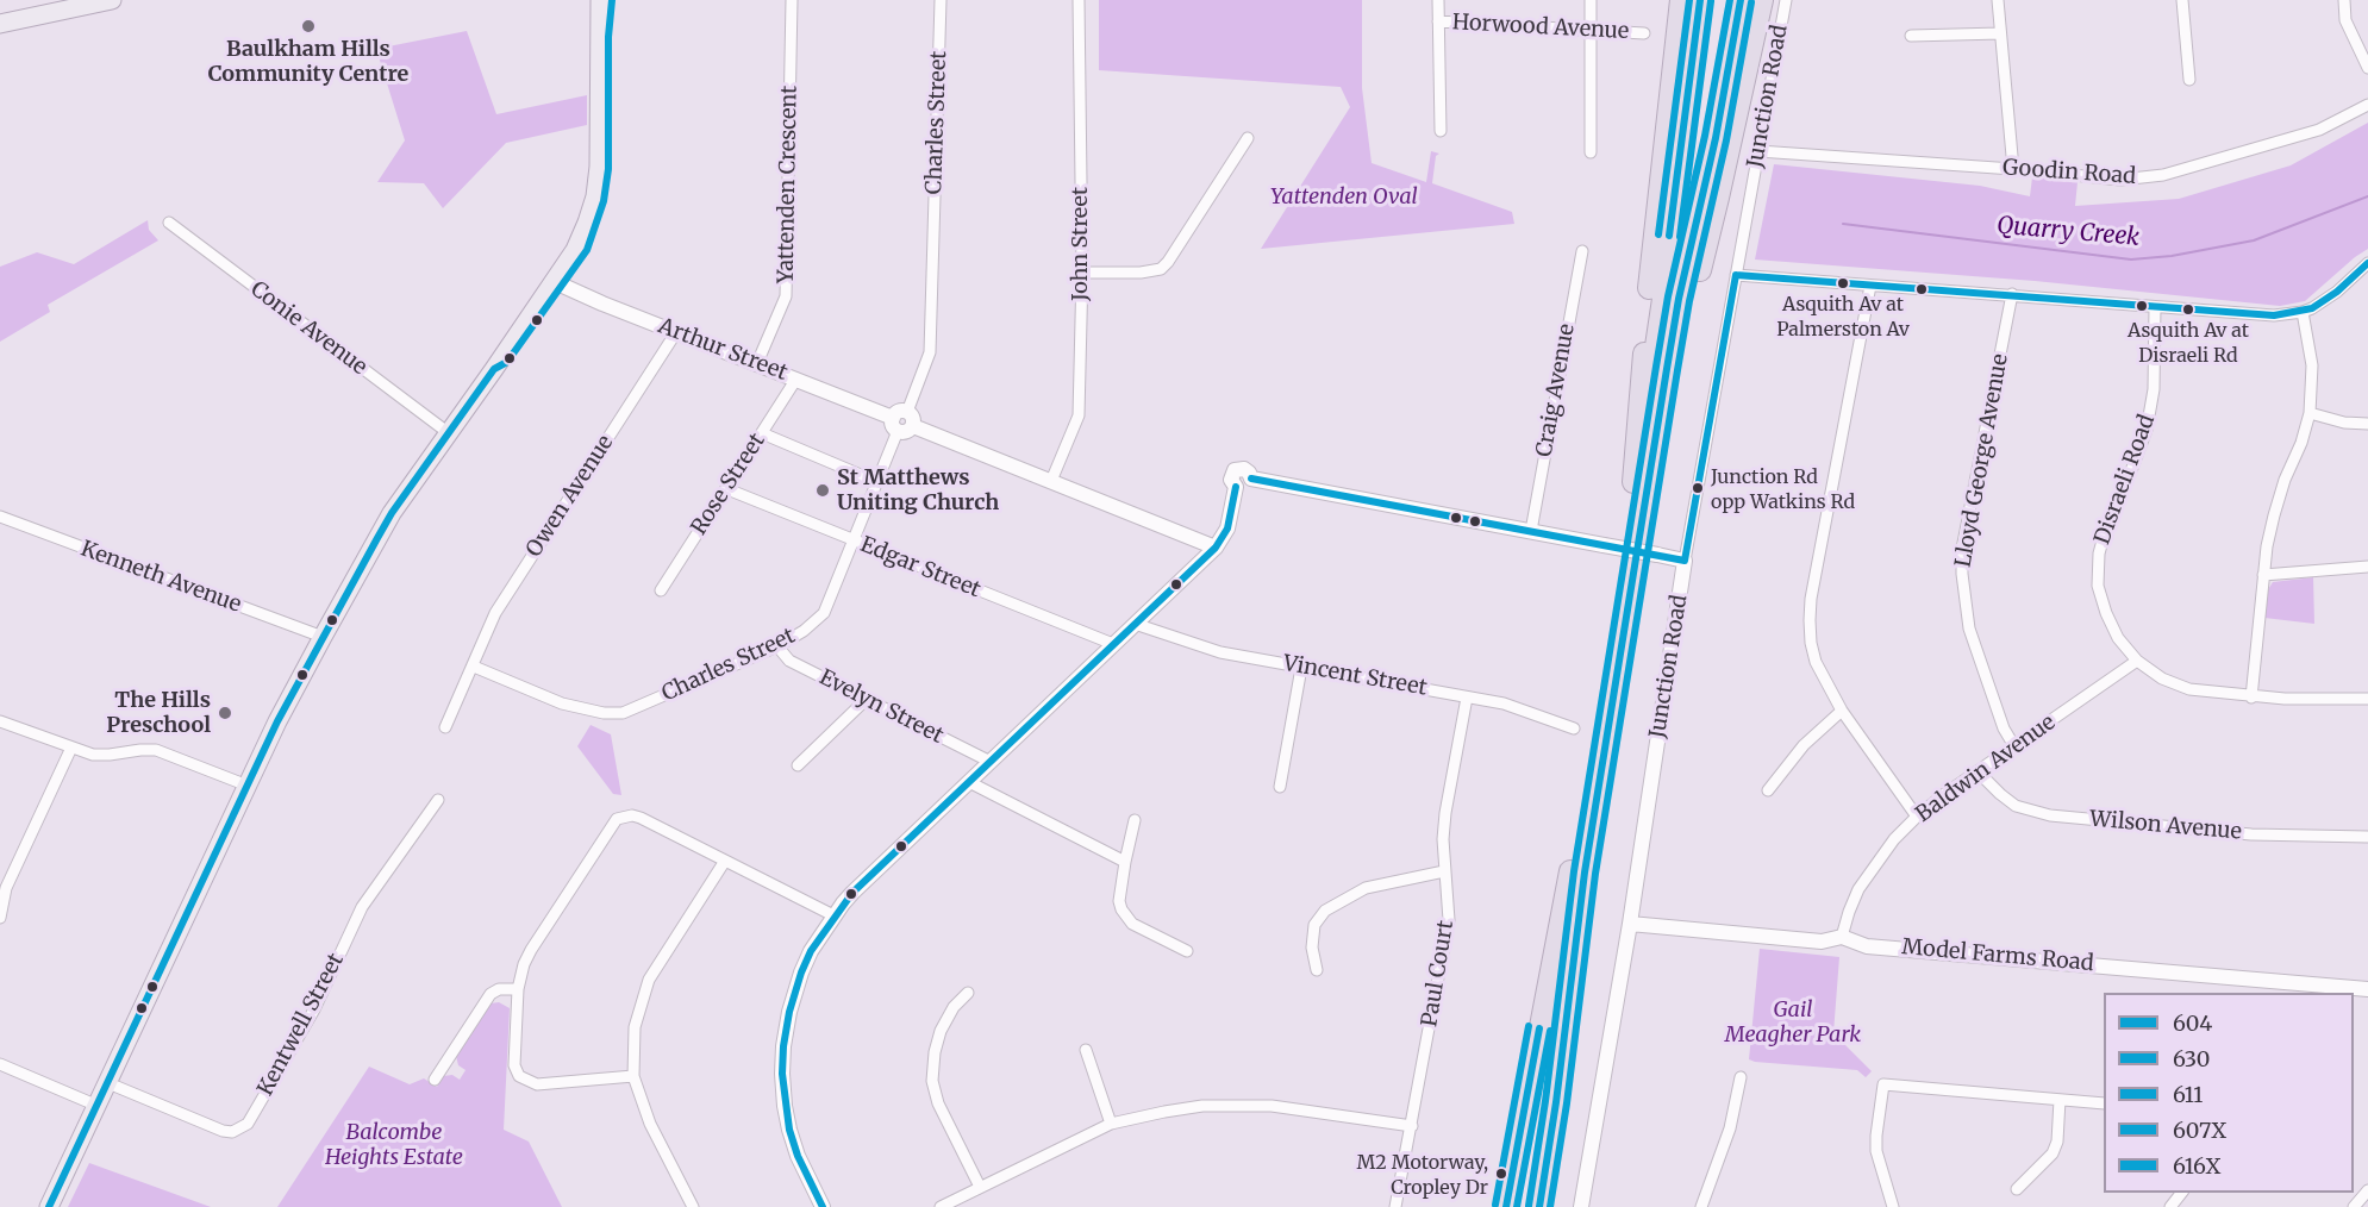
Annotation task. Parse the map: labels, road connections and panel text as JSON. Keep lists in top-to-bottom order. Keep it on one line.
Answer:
{"streets":{"street":["Horwood Avenue","Junction Road","Charles Street","Goodin Road","Yattenden Crescent","John Street","Conie Avenue","Arthur Street","Craig Avenue","Lloyd George Avenue","Disraeli Road","Rose Street","Owen Avenue","Edgar Street","Kenneth Avenue","Vincent Street","Evelyn Street","Baldwin Avenue","Wilson Avenue","Model Farms Road","Paul Court","Kentwell Street"]},"crossings":[["Junction Road","Goodin Road"],["Junction Road","Model Farms Road"],["Charles Street","Arthur Street"],["Charles Street","Owen Avenue"],["Charles Street","Edgar Street"],["Charles Street","Evelyn Street"],["Yattenden Crescent","Arthur Street"],["John Street","Arthur Street"],["Arthur Street","Rose Street"],["Arthur Street","Owen Avenue"],["Lloyd George Avenue","Baldwin Avenue"],["Disraeli Road","Baldwin Avenue"],["Rose Street","Edgar Street"],["Vincent Street","Paul Court"],["Baldwin Avenue","Wilson Avenue"],["Baldwin Avenue","Model Farms Road"]],"water":["Quarry Creek"],"parks":["Yattenden Oval","Gail Meagher Park","Balcombe Heights Estate"],"places":["Baulkham Hills Community Centre","Asquith Av at Palmerston Av","Asquith Av at Disraeli Rd","Junction Rd opp Watkins Rd","St Matthews Uniting Church","The Hills Preschool","M2 Motorway, Cropley Dr"],"lines":["transit line 630","transit line 611","transit line 616X","transit line 607X","transit line 604"],"legend":["604","630","611","607X","616X"]}
